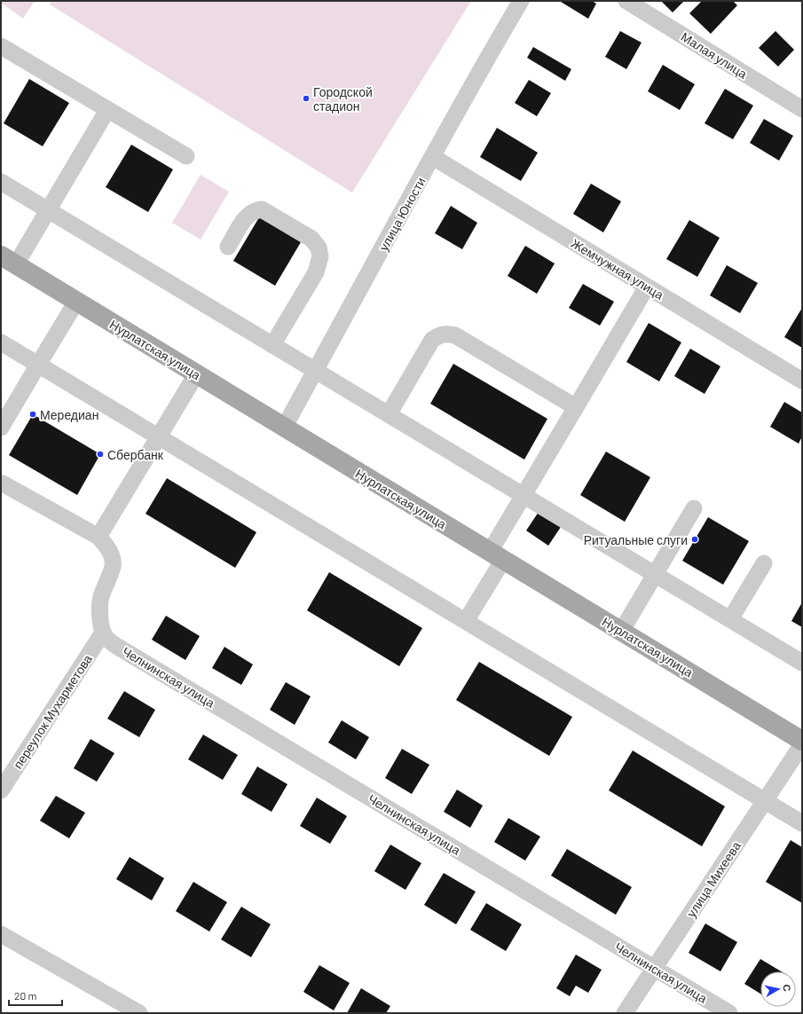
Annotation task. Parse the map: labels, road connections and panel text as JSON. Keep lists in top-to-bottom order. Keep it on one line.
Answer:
{"streets":{"main road":["Нурлатская улица"],"street":["Малая улица","улица Юности","Жемчужная улица","Челнинская улица","переулок Мухарметова","улица Михеева"]},"crossings":[["улица Юности","Жемчужная улица"],["улица Юности","Нурлатская улица"],["Челнинская улица","переулок Мухарметова"],["Челнинская улица","улица Михеева"]],"places":["Городской стадион","Мередиан","Сбербанк","Ритуальные слуги"],"scale_bar":"20 m","north":"right"}
